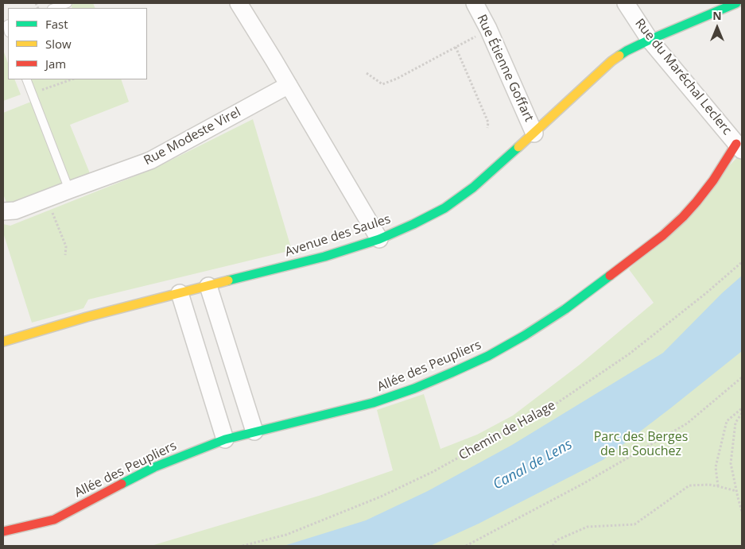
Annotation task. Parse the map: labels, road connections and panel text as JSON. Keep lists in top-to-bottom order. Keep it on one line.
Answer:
{"streets":{"street":["Rue Étienne Goffart","Rue du Maréchal Leclerc","Rue Modeste Virel","Avenue des Saules","Allée des Peupliers"],"path":["Chemin de Halage"]},"crossings":[["Rue Étienne Goffart","Avenue des Saules"],["Rue du Maréchal Leclerc","Avenue des Saules"],["Rue du Maréchal Leclerc","Allée des Peupliers"]],"water":["Canal de Lens"],"parks":["Parc des Berges de la Souchez"],"legend":["Fast","Slow","Jam"],"north":"top"}
